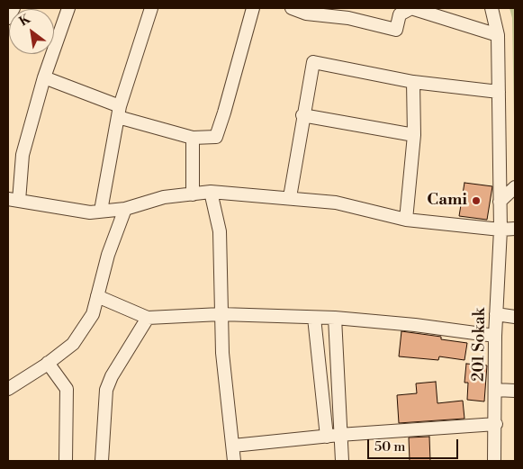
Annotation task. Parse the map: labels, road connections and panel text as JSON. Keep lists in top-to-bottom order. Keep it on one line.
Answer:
{"streets":{"street":["201 Sokak"]},"places":["Cami"],"scale_bar":"50 m","north":"top left"}
